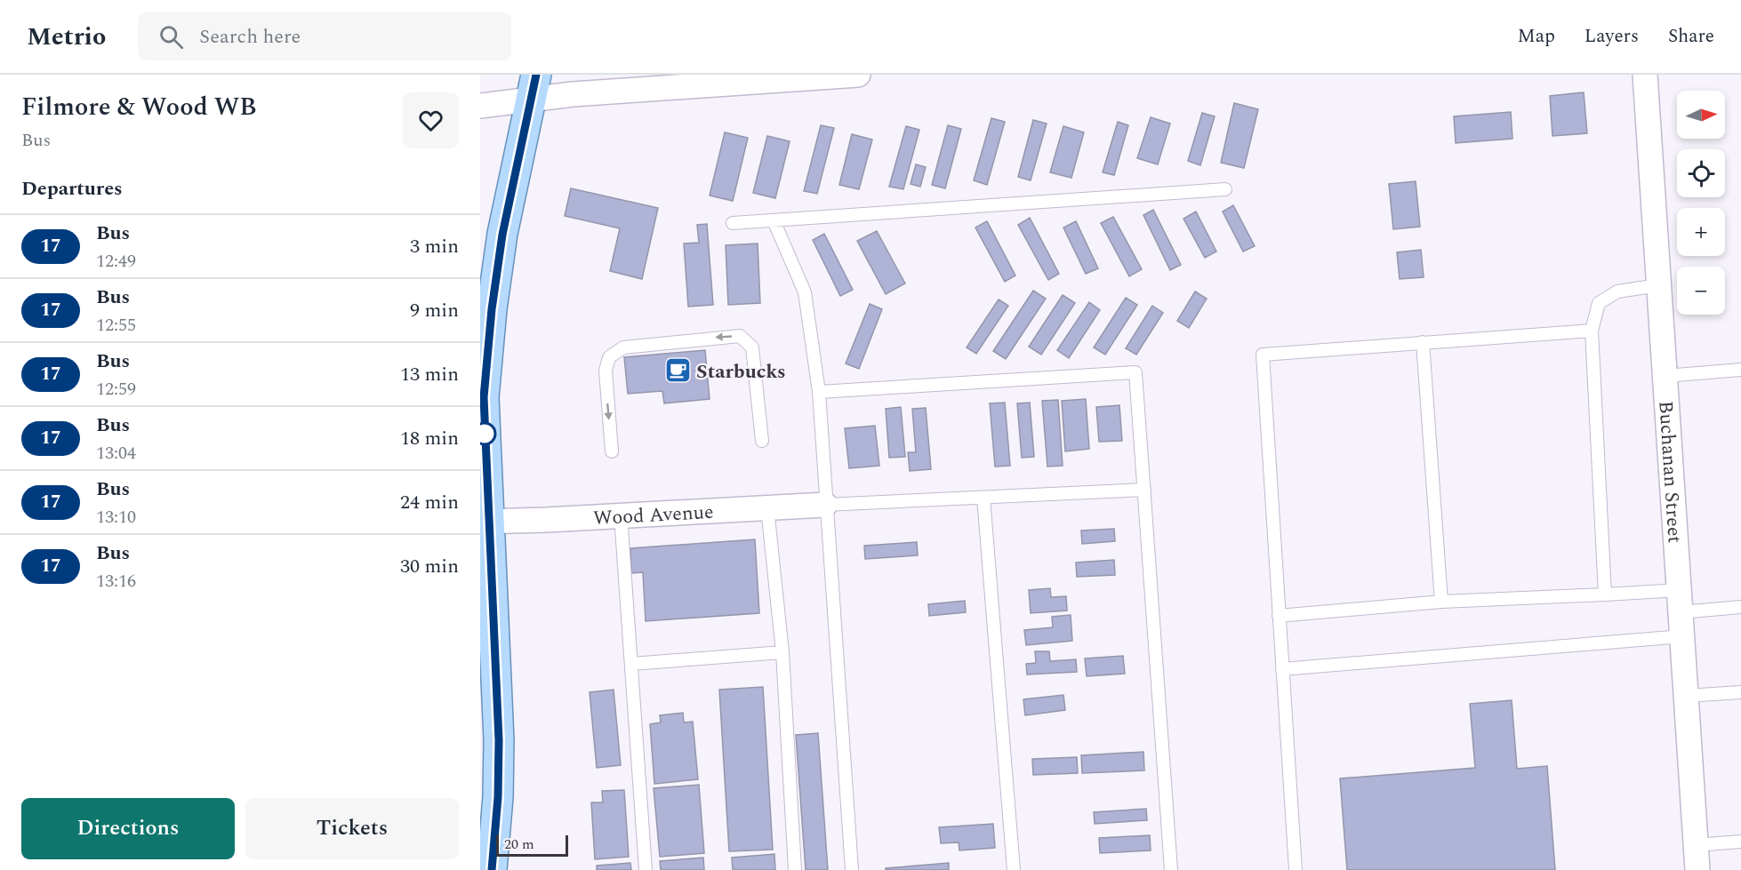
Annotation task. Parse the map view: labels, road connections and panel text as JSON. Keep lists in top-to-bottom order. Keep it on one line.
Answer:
{"streets":{"street":["Buchanan Street","Wood Avenue"]},"places":{"cafe":["Starbucks"]},"lines":["bus line 17"],"scale_bar":"20 m","north":"right","page":{"header":"Metrio","search":"Search here","nav":["Map","Layers","Share"],"heading":[["Filmore & Wood WB","Bus"],"Departures"],"map_buttons":["+","−"],"list":[{"mark":"17","name":"Bus","note":"12:49","value":"3 min"},{"mark":"17","name":"Bus","note":"12:55","value":"9 min"},{"mark":"17","name":"Bus","note":"12:59","value":"13 min"},{"mark":"17","name":"Bus","note":"13:04","value":"18 min"},{"mark":"17","name":"Bus","note":"13:10","value":"24 min"},{"mark":"17","name":"Bus","note":"13:16","value":"30 min"}],"buttons":["Directions","Tickets"],"scale":"20 m"}}
